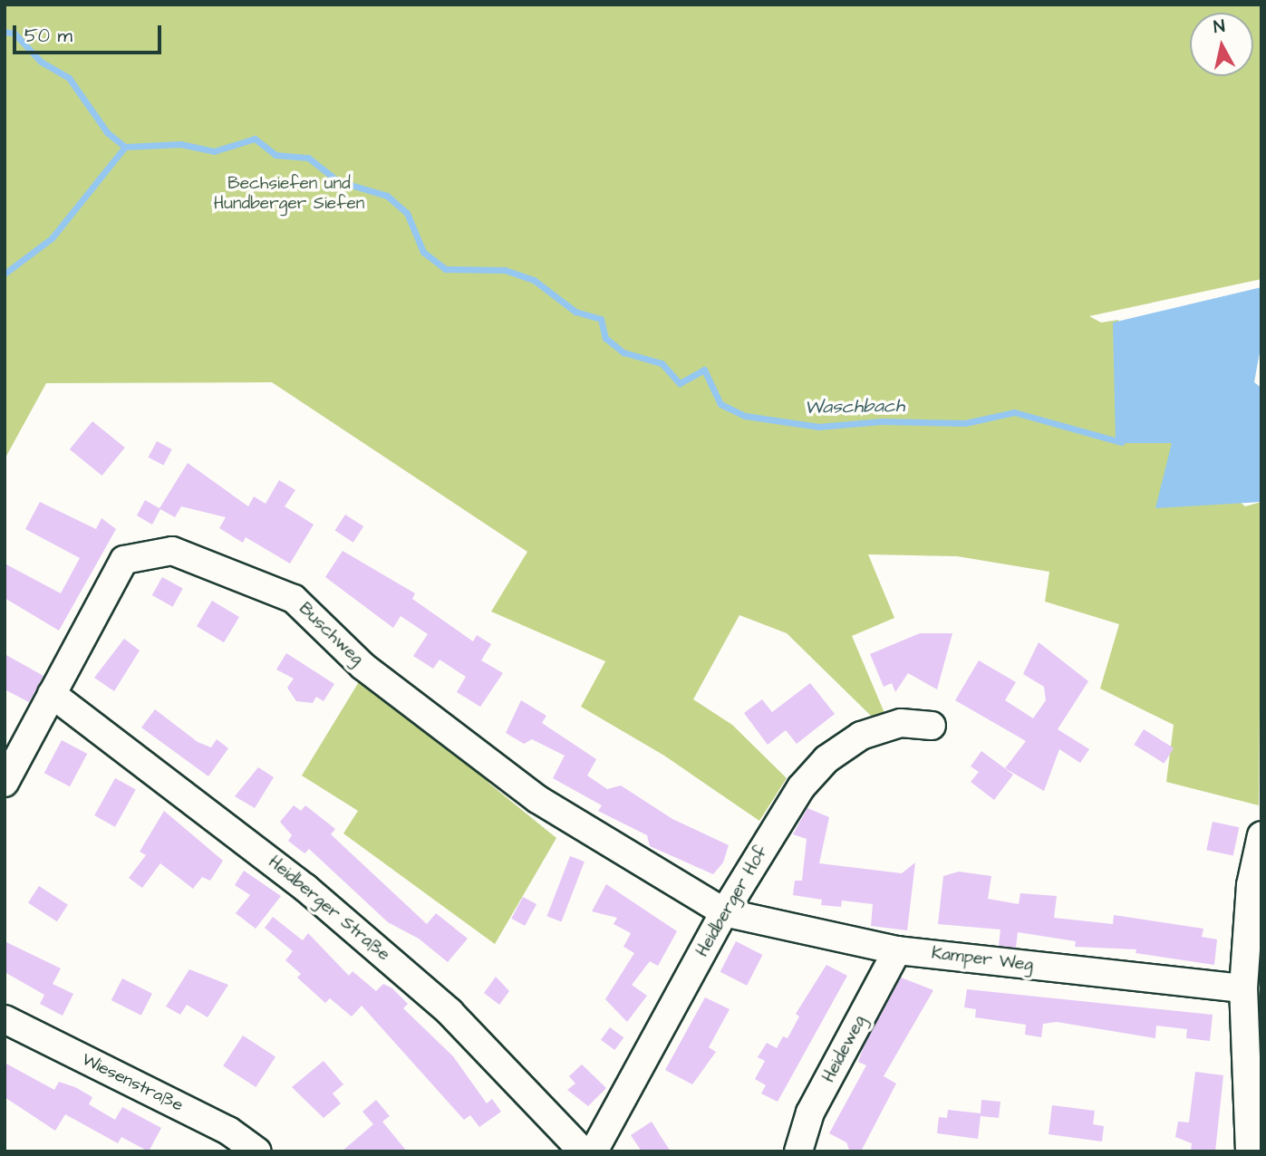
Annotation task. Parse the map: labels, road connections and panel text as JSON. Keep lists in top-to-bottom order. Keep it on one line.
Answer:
{"streets":{"street":["Buschweg","Heidberger Hof","Heidberger Straße","Kamper Weg","Heideweg","Wiesenstraße"]},"crossings":[["Buschweg","Heidberger Hof"],["Buschweg","Heidberger Straße"],["Buschweg","Kamper Weg"],["Heidberger Hof","Kamper Weg"],["Kamper Weg","Heideweg"]],"water":["Waschbach"],"parks":["Bechsiefen und Hundberger Siefen"],"scale_bar":"50 m","north":"top"}
